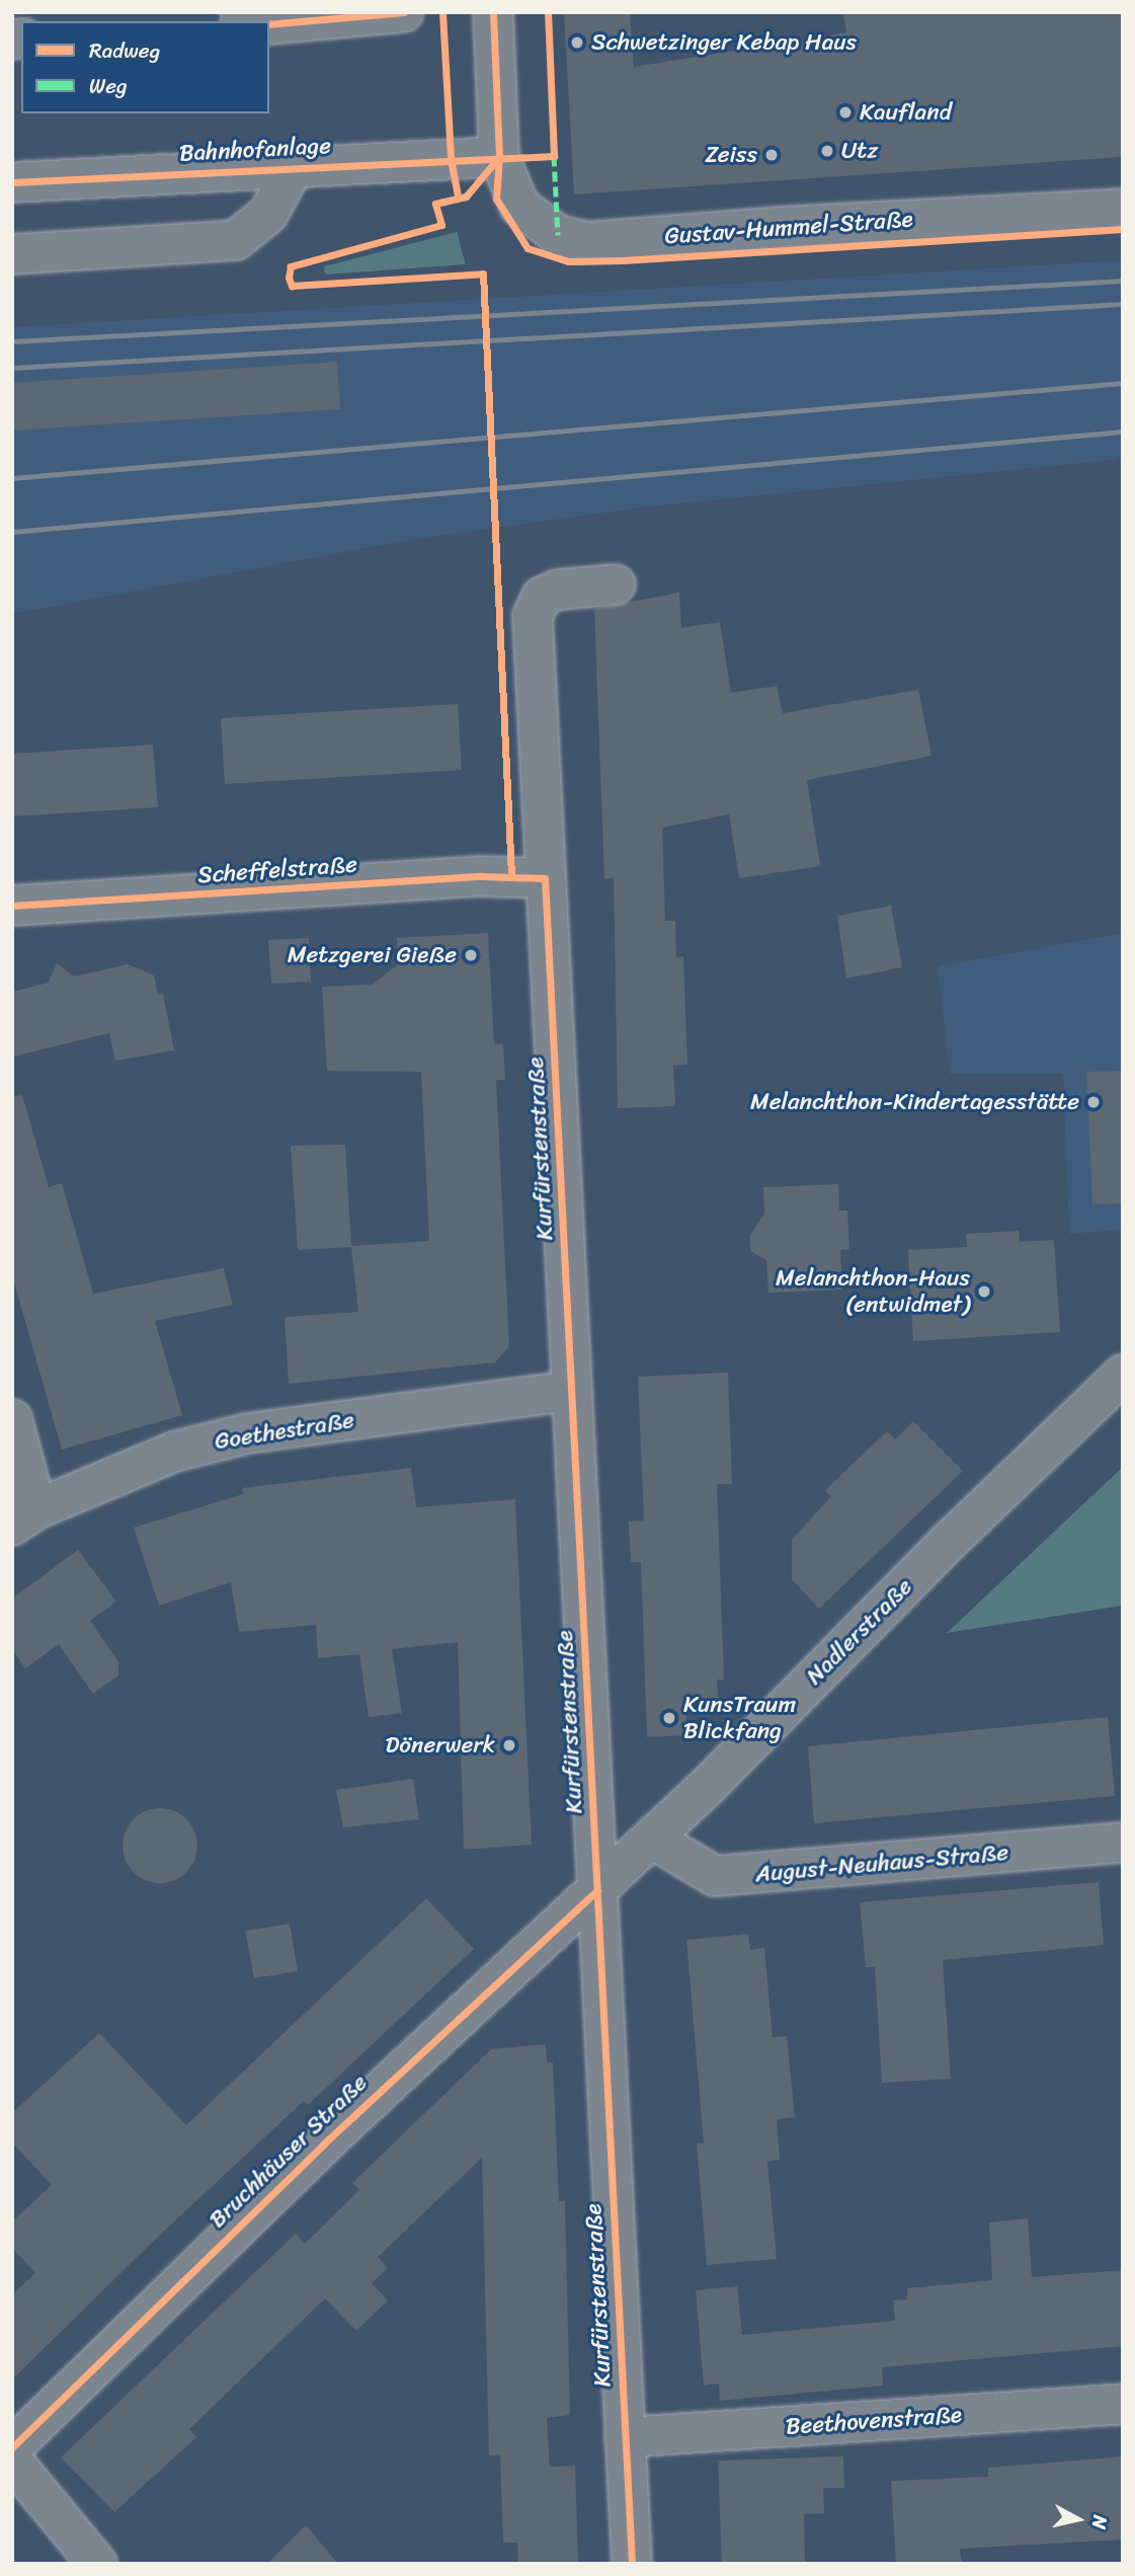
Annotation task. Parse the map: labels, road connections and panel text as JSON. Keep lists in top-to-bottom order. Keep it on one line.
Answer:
{"streets":{"street":["Bahnhofanlage","Gustav-Hummel-Straße","Scheffelstraße","Kurfürstenstraße","Goethestraße","Nadlerstraße","August-Neuhaus-Straße","Bruchhäuser Straße","Beethovenstraße"]},"crossings":[["Bahnhofanlage","Gustav-Hummel-Straße"],["Scheffelstraße","Kurfürstenstraße"],["Kurfürstenstraße","Goethestraße"],["Kurfürstenstraße","Nadlerstraße"],["Kurfürstenstraße","Bruchhäuser Straße"],["Kurfürstenstraße","Beethovenstraße"],["Nadlerstraße","August-Neuhaus-Straße"],["Nadlerstraße","Bruchhäuser Straße"]],"places":["Schwetzinger Kebap Haus","Kaufland","Utz","Zeiss","Metzgerei Gieße","Melanchthon-Kindertagesstätte","Melanchthon-Haus (entwidmet)","KunsTraum Blickfang","Dönerwerk"],"legend":["Radweg","Weg"],"north":"right"}
